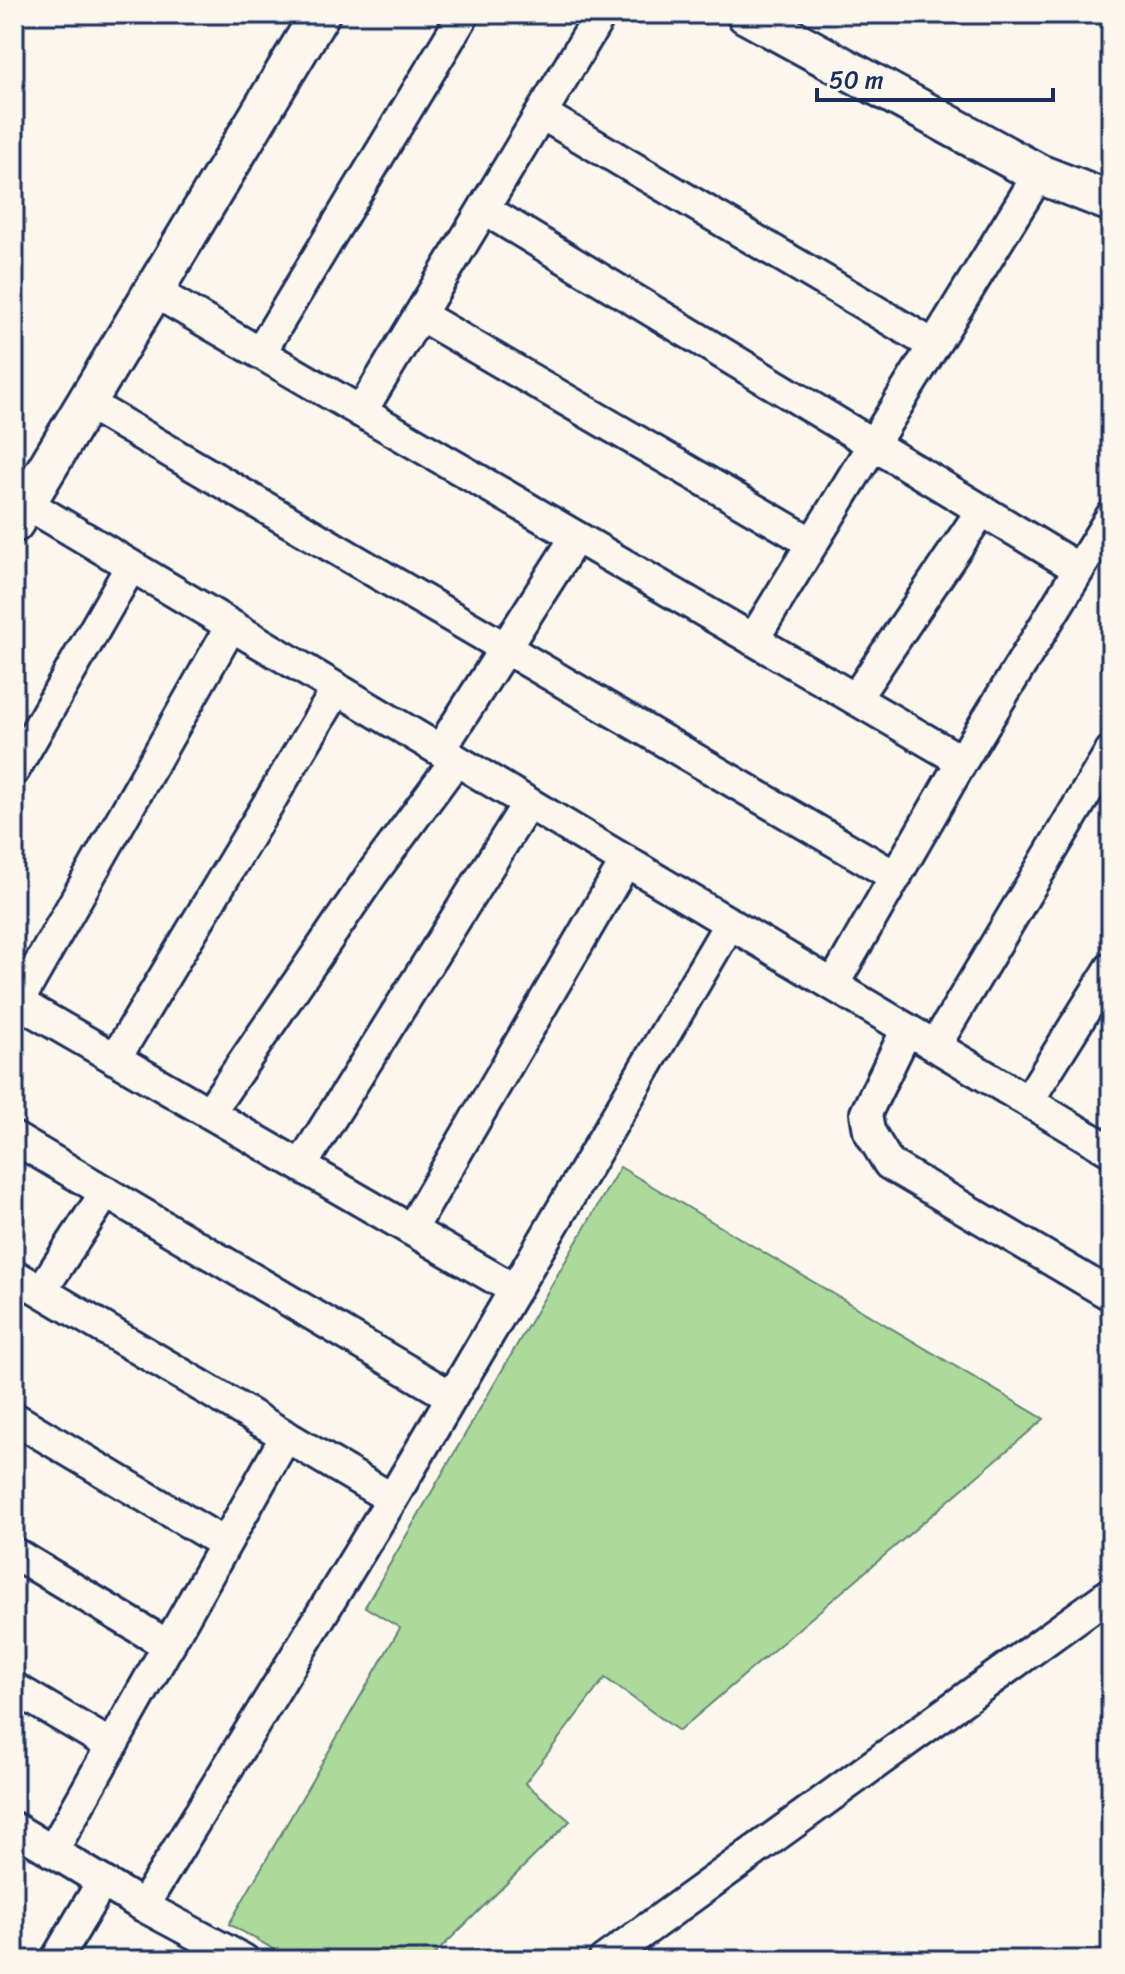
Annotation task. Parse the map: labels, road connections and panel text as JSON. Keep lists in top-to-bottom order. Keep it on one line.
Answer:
{"scale_bar":"50 m"}
